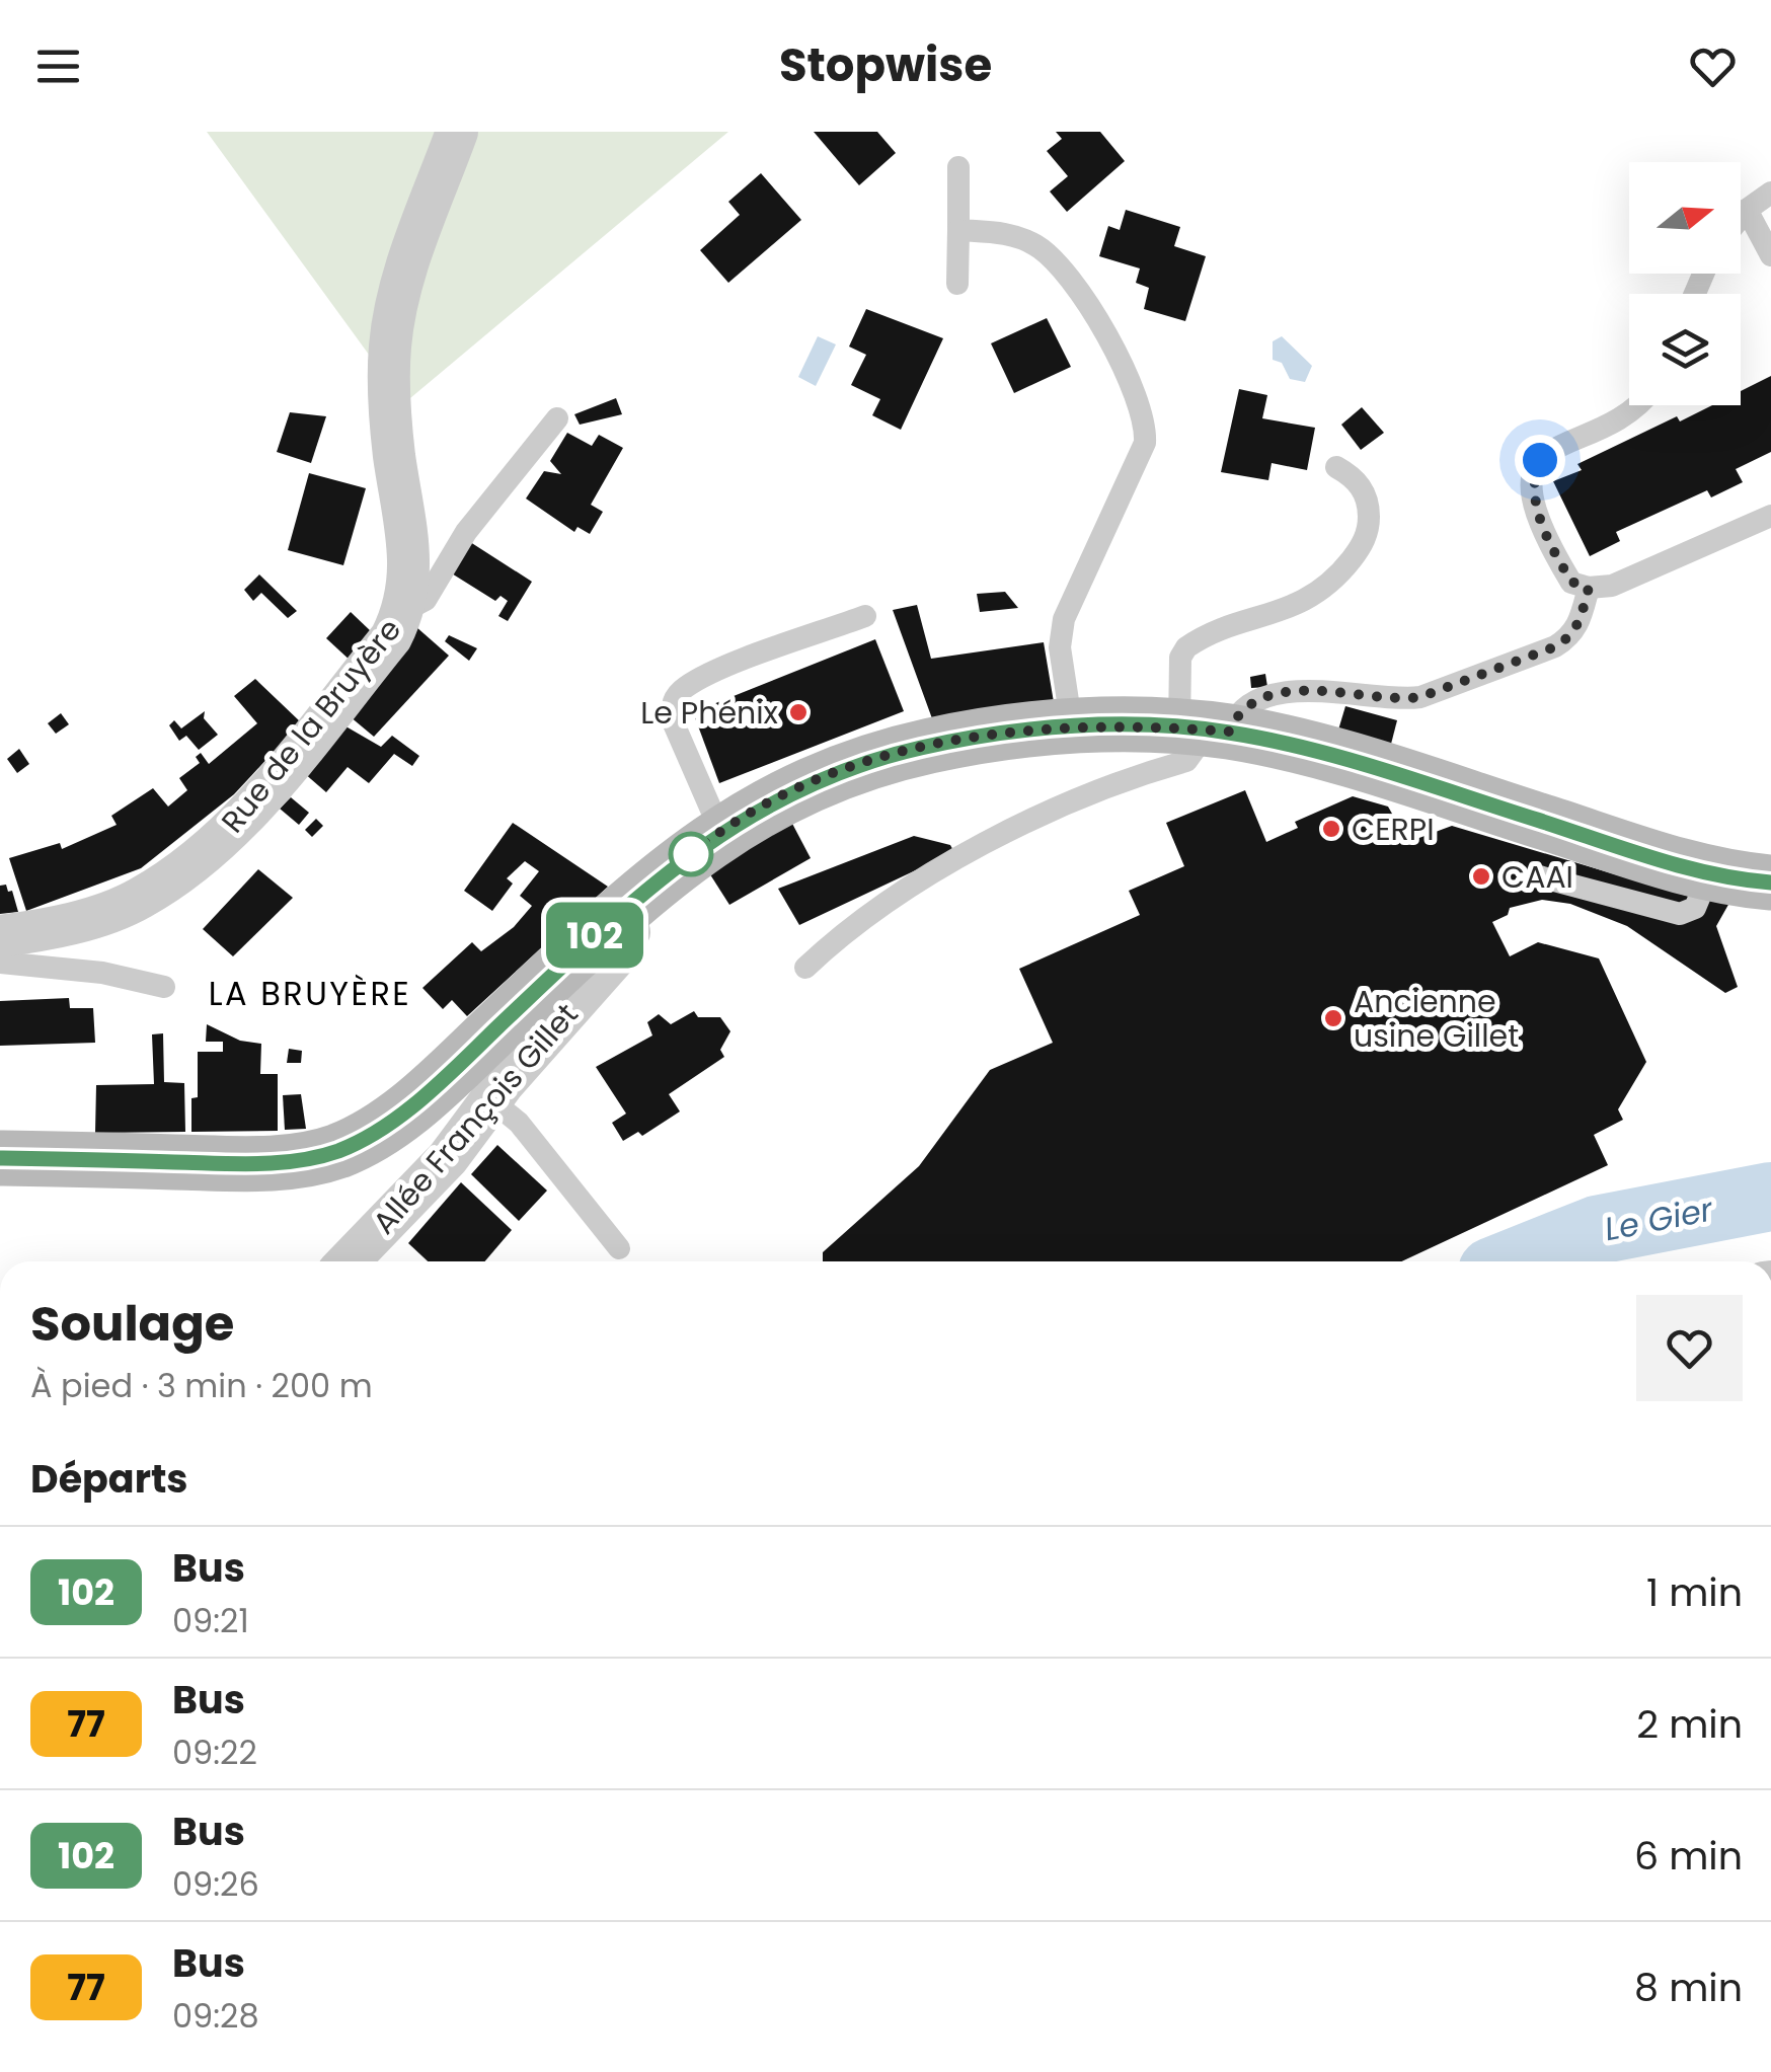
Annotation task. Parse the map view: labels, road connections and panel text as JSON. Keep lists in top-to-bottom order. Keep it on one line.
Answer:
{"streets":{"street":["Rue de la Bruyère","Allée François Gillet"]},"districts":["LA BRUYÈRE"],"water":["Le Gier"],"places":["Le Phénix","CERPI","CAAI","Ancienne usine Gillet"],"lines":["bus line 102"],"north":"right","page":{"header":"Stopwise","on_map":"102","heading":[["Soulage","À pied · 3 min · 200 m"],"Départs"],"list":[{"mark":"102","name":"Bus","note":"09:21","value":"1 min"},{"mark":"77","name":"Bus","note":"09:22","value":"2 min"},{"mark":"102","name":"Bus","note":"09:26","value":"6 min"},{"mark":"77","name":"Bus","note":"09:28","value":"8 min"}]}}
